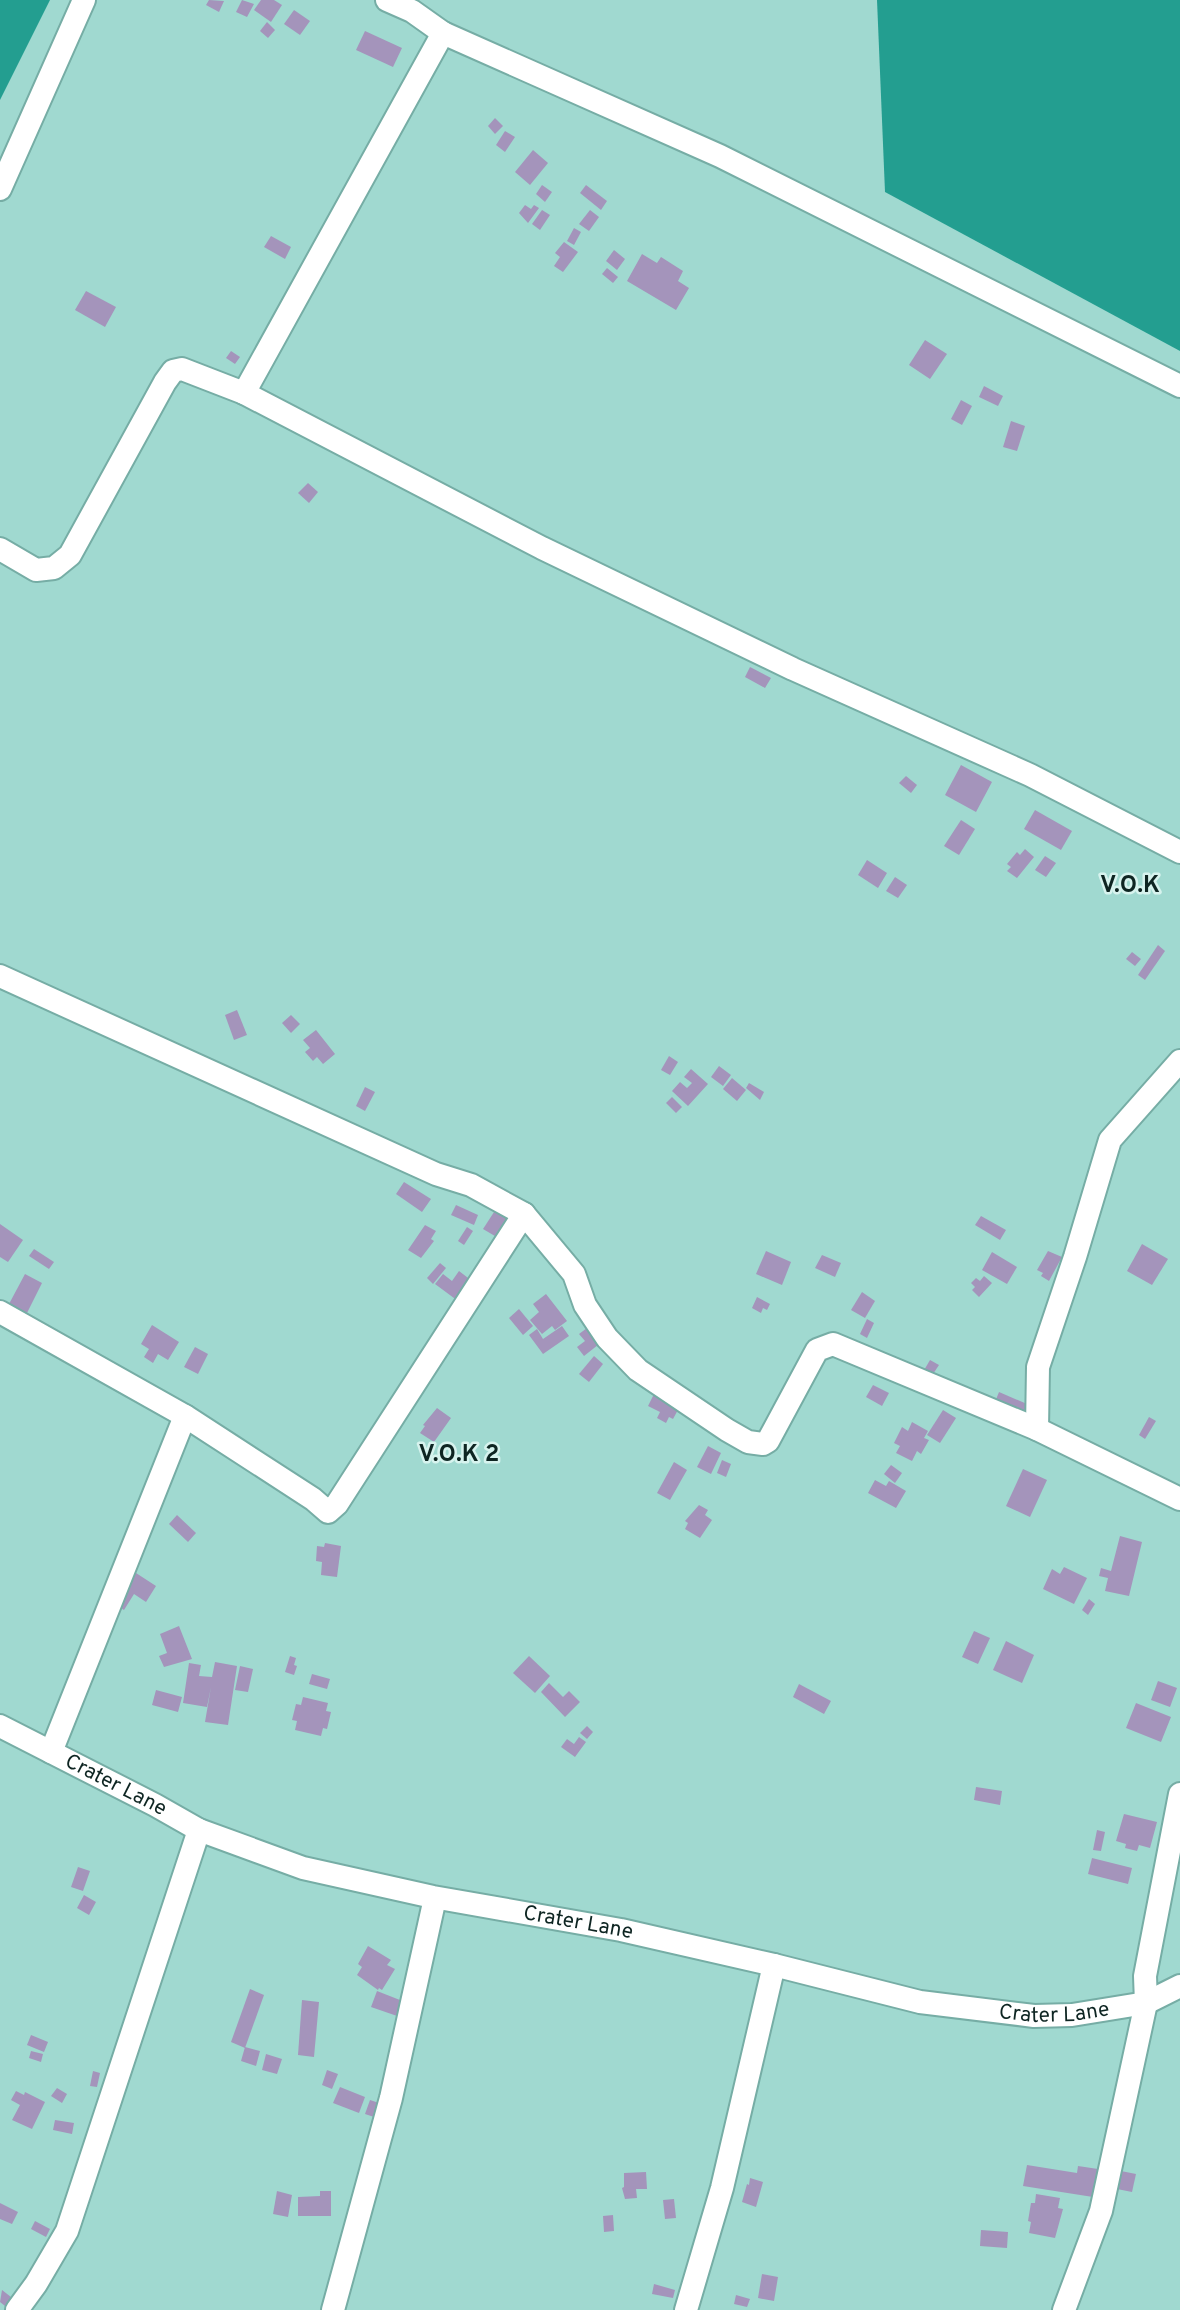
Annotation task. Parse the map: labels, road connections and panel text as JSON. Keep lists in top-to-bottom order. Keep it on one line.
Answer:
{"streets":{"street":["Crater Lane"]},"districts":["V.O.K","V.O.K 2"]}
